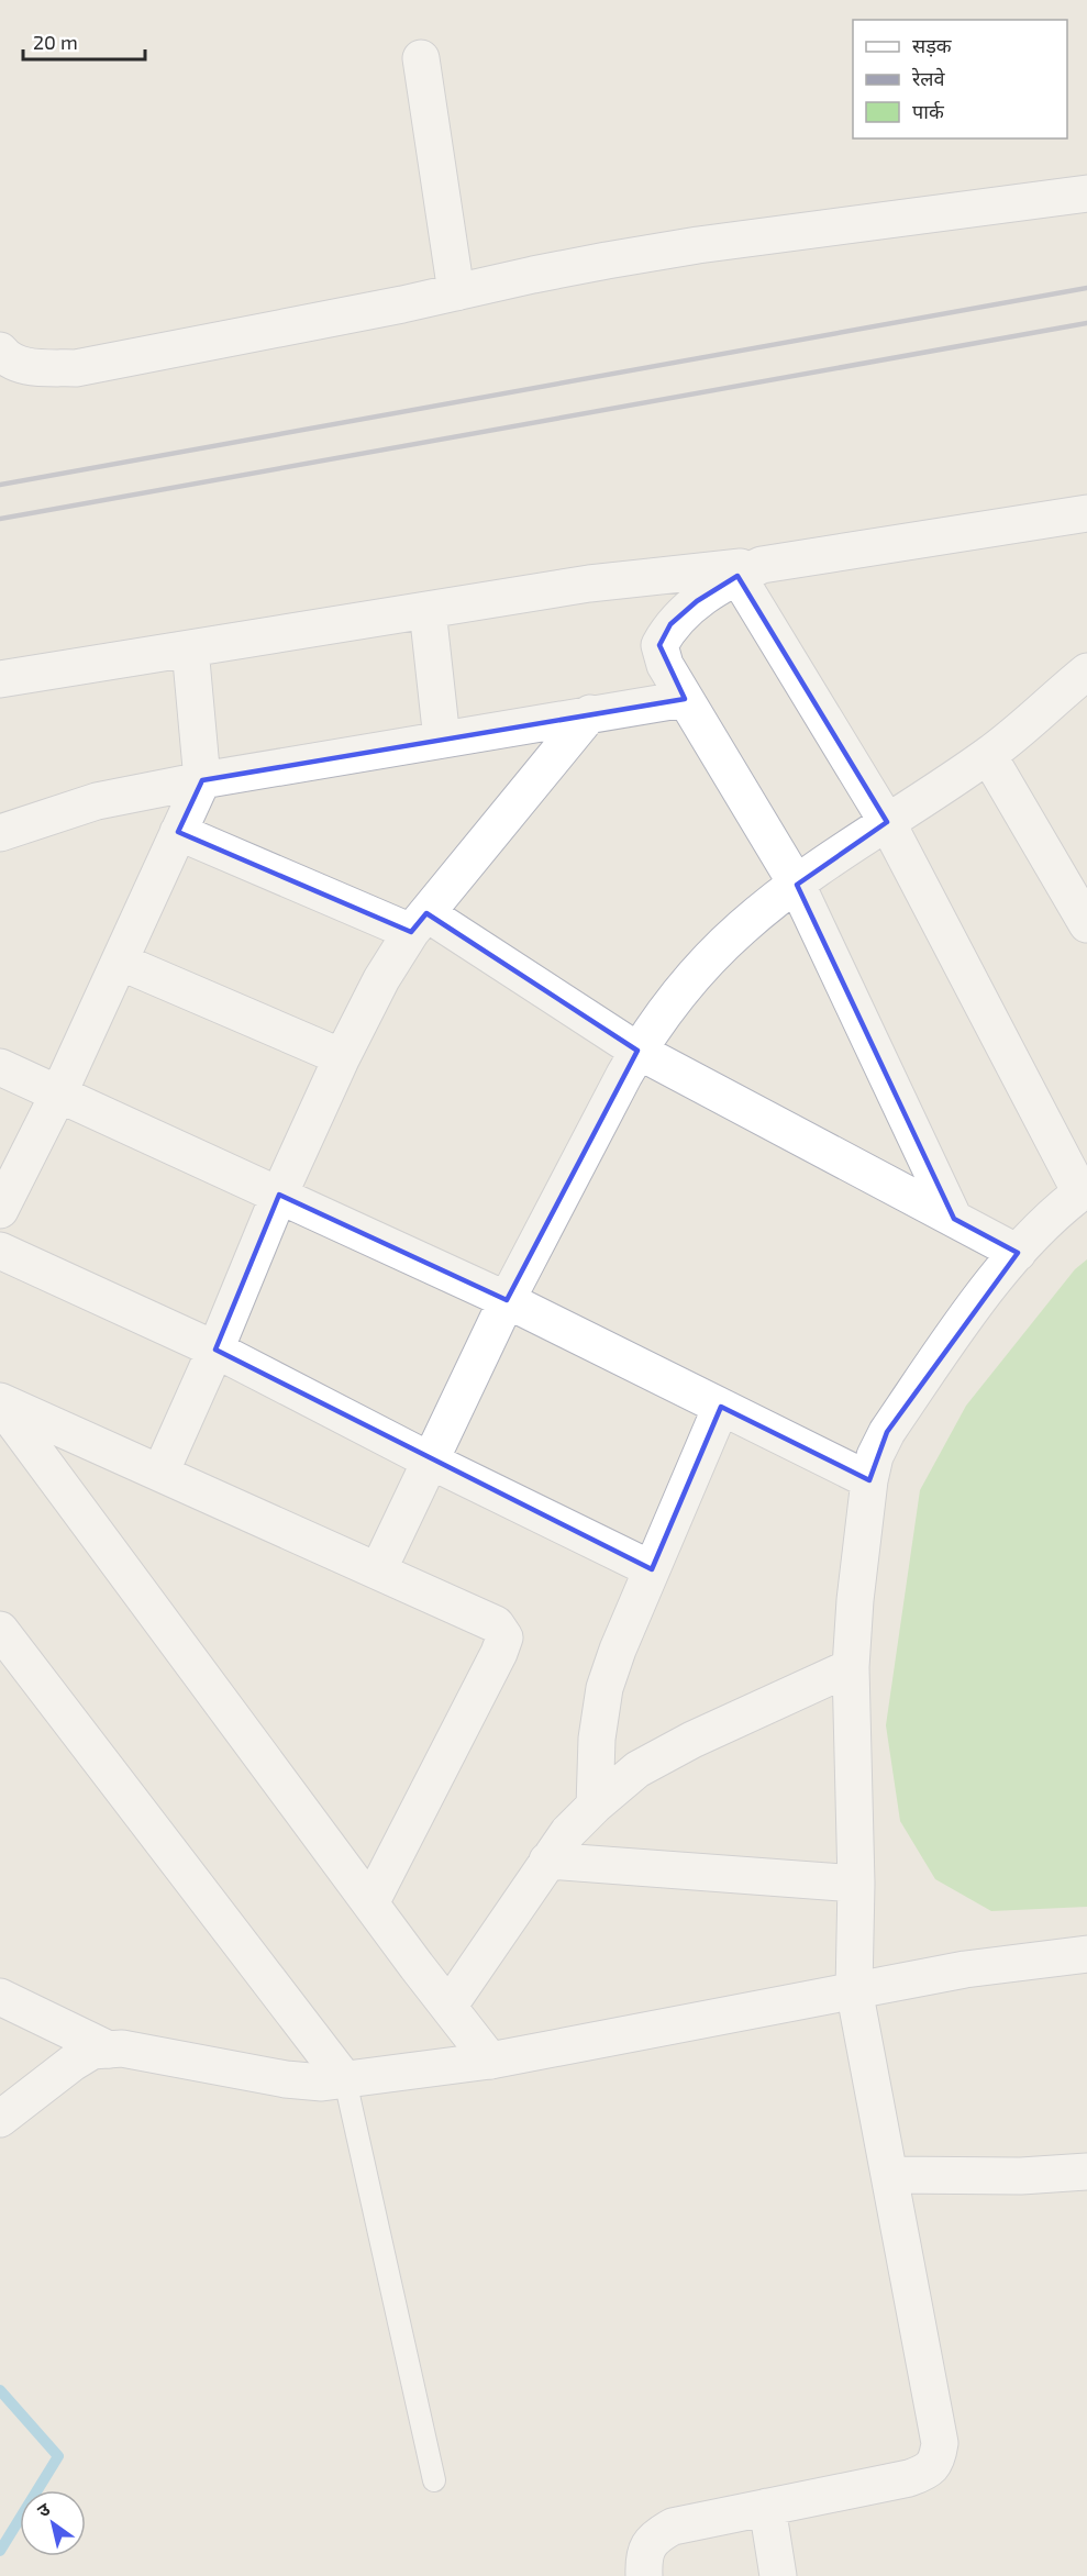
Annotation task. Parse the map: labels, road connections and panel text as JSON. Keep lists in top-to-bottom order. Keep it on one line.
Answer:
{"legend":["सड़क","रेलवे","पार्क"],"scale_bar":"20 m","north":"top left"}
